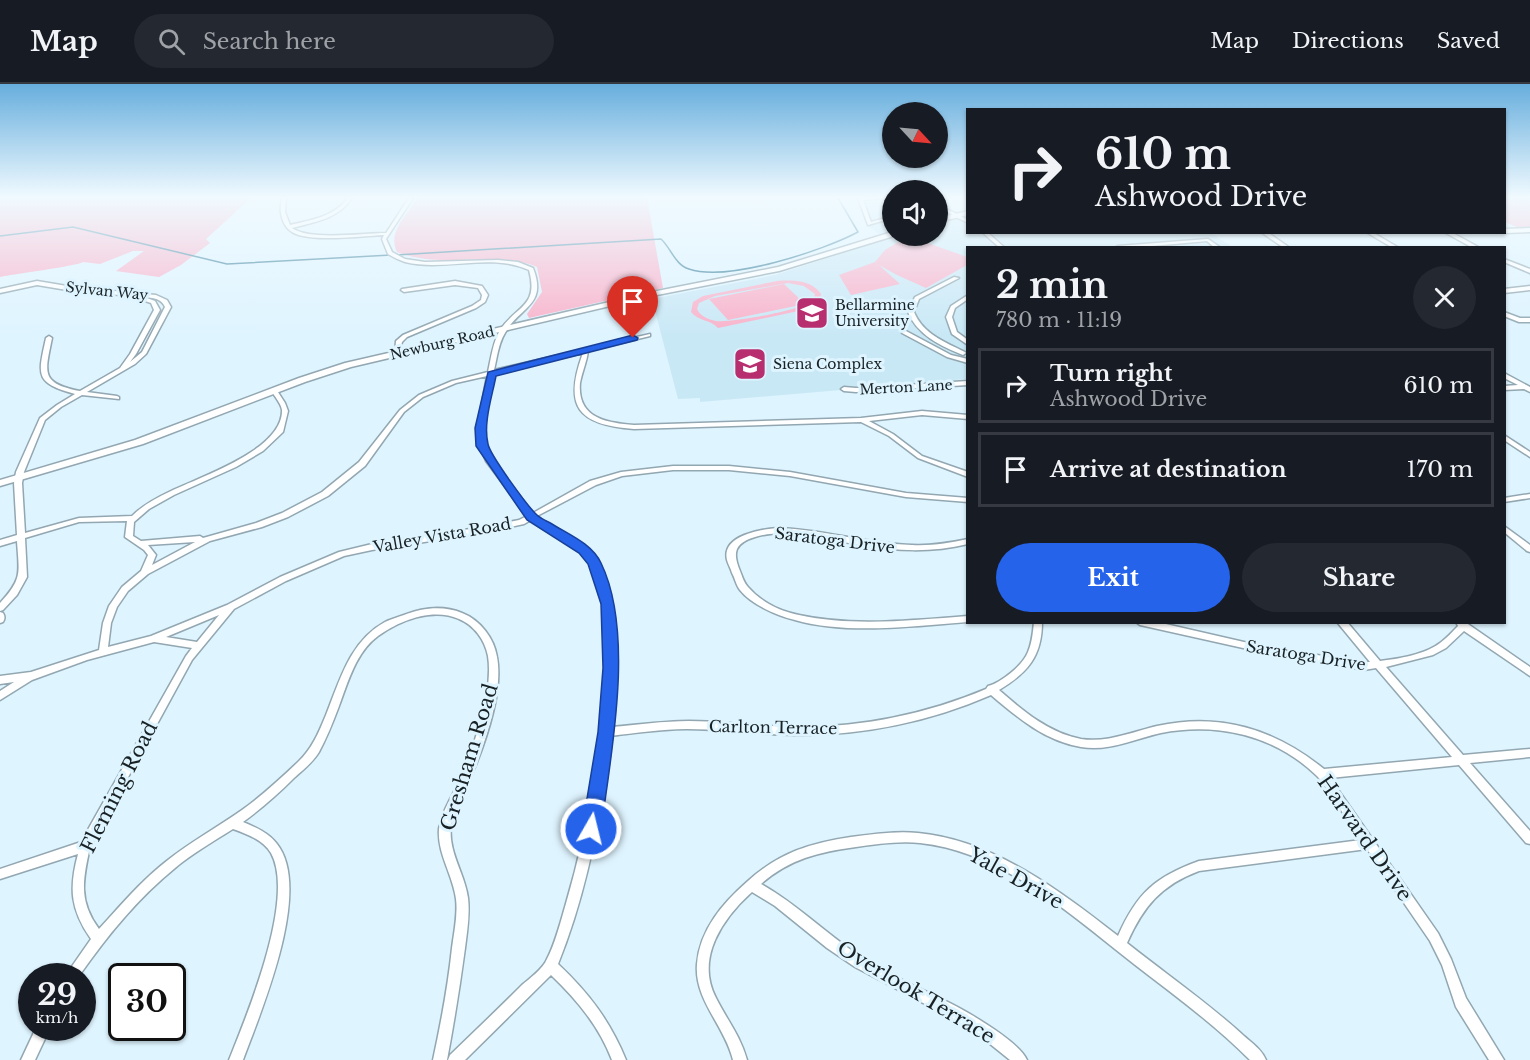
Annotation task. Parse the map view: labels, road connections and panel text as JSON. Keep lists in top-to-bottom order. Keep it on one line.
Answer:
{"streets":{"main road":["Newburg Road"],"street":["Sylvan Way","Merton Lane","Valley Vista Road","Saratoga Drive","Carlton Terrace","Gresham Road","Fleming Road","Harvard Drive","Yale Drive","Overlook Terrace"]},"crossings":[["Sylvan Way","Newburg Road"],["Valley Vista Road","Fleming Road"],["Carlton Terrace","Harvard Drive"],["Gresham Road","Fleming Road"],["Yale Drive","Overlook Terrace"]],"places":{"school or university":["Bellarmine University","Siena Complex"]},"north":"bottom right","page":{"header":"Map","search":"Search here","nav":["Map","Directions","Saved"],"turn":["610 m","Ashwood Drive"],"heading":["2 min","780 m · 11:19"],"list":[{"name":"Turn right","note":"Ashwood Drive","value":"610 m"},{"name":"Arrive at destination","value":"170 m"}],"buttons":["Exit","Share"],"speed":"29 km/h","limit":"30"}}
